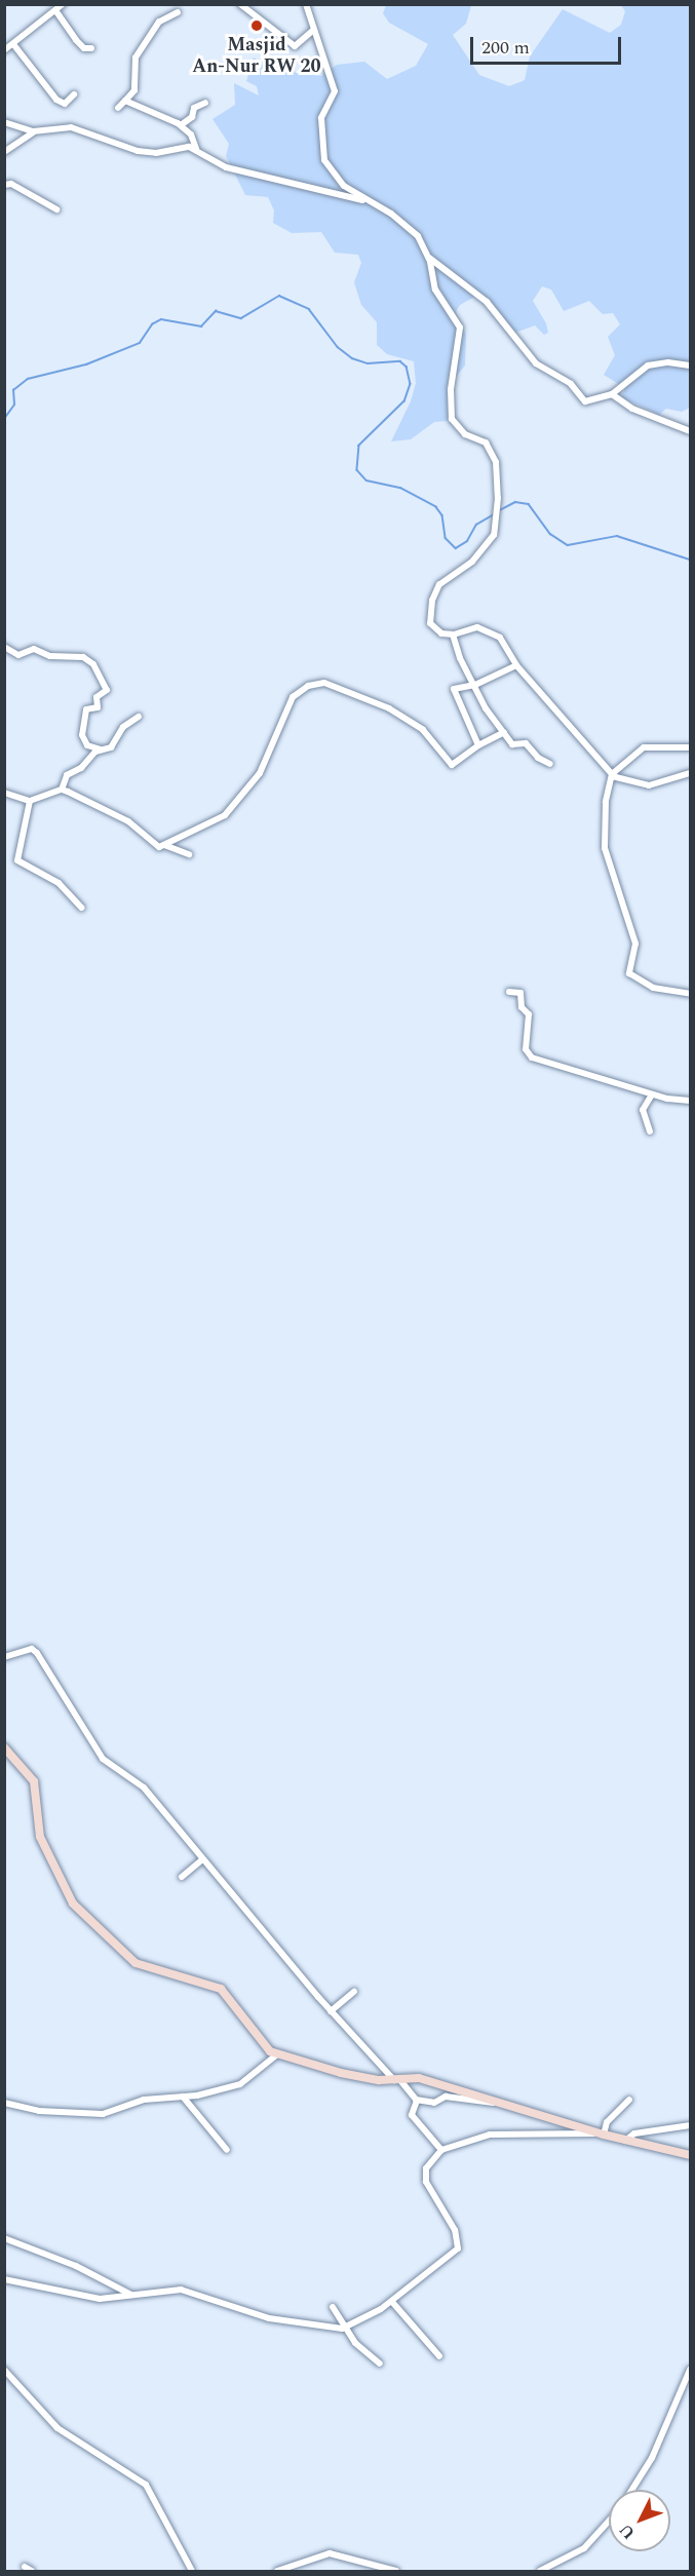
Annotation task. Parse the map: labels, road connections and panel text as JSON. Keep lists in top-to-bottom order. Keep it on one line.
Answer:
{"places":["Masjid An-Nur RW 20"],"scale_bar":"200 m","north":"bottom left"}
